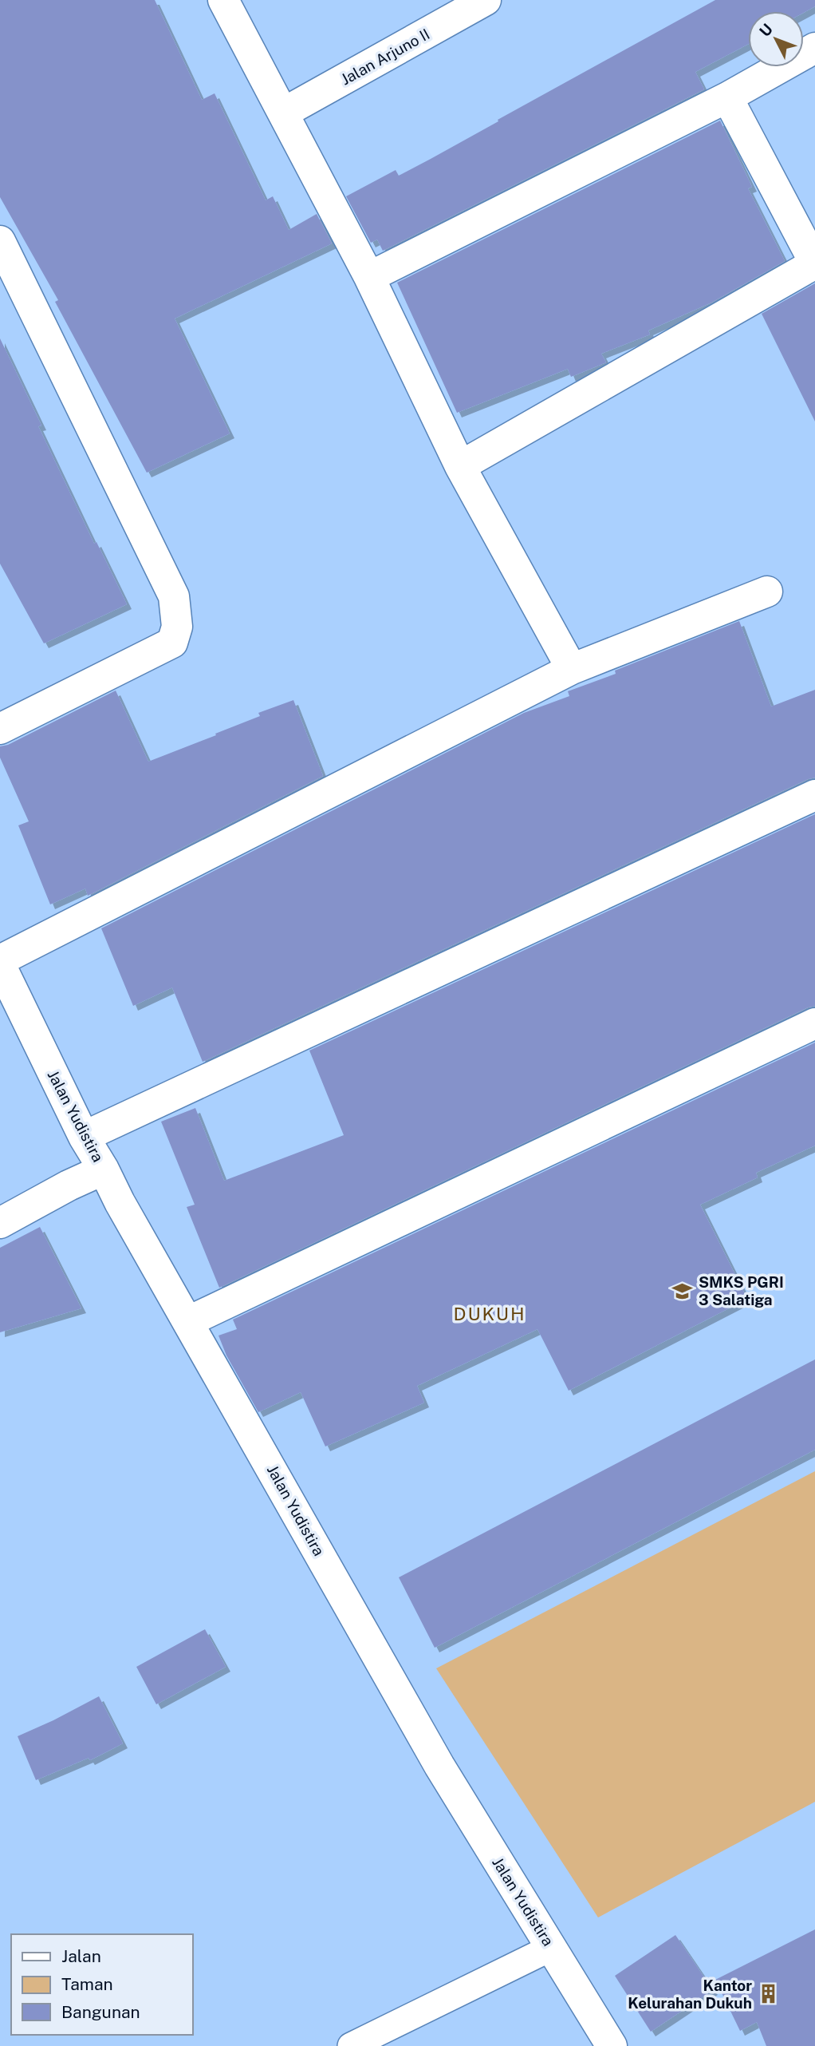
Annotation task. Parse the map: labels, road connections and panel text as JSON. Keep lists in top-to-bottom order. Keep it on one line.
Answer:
{"streets":{"street":["Jalan Arjuno II","Jalan Yudistira"]},"districts":["DUKUH"],"places":{"school or university":["SMKS PGRI 3 Salatiga"],"building":["Kantor Kelurahan Dukuh"]},"legend":["Jalan","Taman","Bangunan"],"north":"top left"}
